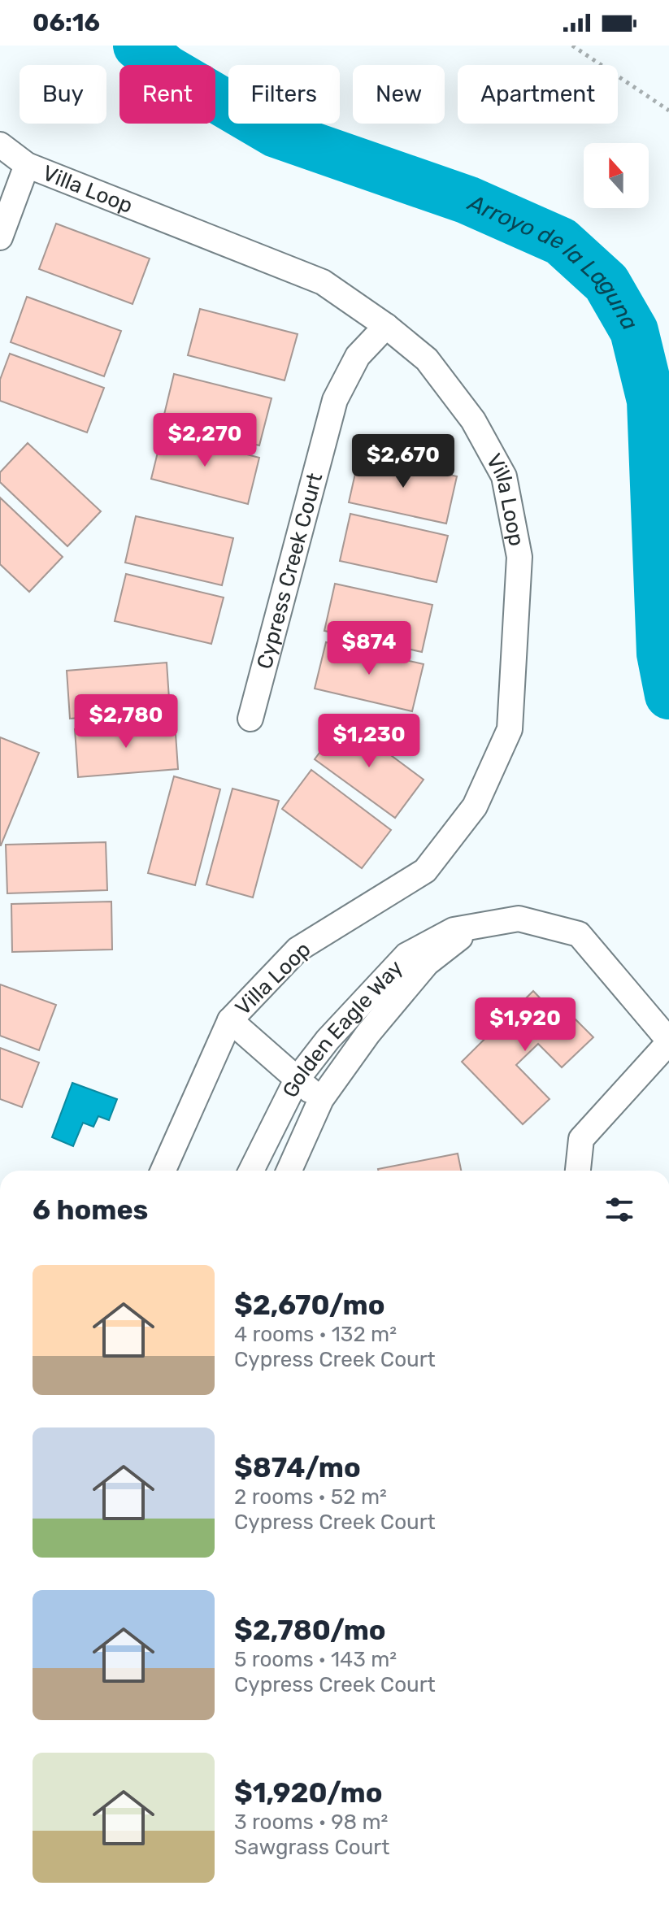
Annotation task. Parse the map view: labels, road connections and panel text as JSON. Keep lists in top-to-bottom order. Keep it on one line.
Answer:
{"streets":{"street":["Villa Loop","Cypress Creek Court","Golden Eagle Way"]},"crossings":[["Villa Loop","Cypress Creek Court"],["Villa Loop","Golden Eagle Way"]],"water":["Arroyo de la Laguna"],"north":"top","page":{"status":"06:16","chip":["Buy","Rent","Filters","New","Apartment"],"price":["$2,270","$2,670","$874","$2,780","$1,230","$1,920"],"heading":"6 homes","list":[{"name":"$2,670/mo","note":"4 rooms · 132 m² · Cypress Creek Court"},{"name":"$874/mo","note":"2 rooms · 52 m² · Cypress Creek Court"},{"name":"$2,780/mo","note":"5 rooms · 143 m² · Cypress Creek Court"},{"name":"$1,920/mo","note":"3 rooms · 98 m² · Sawgrass Court"}]}}
